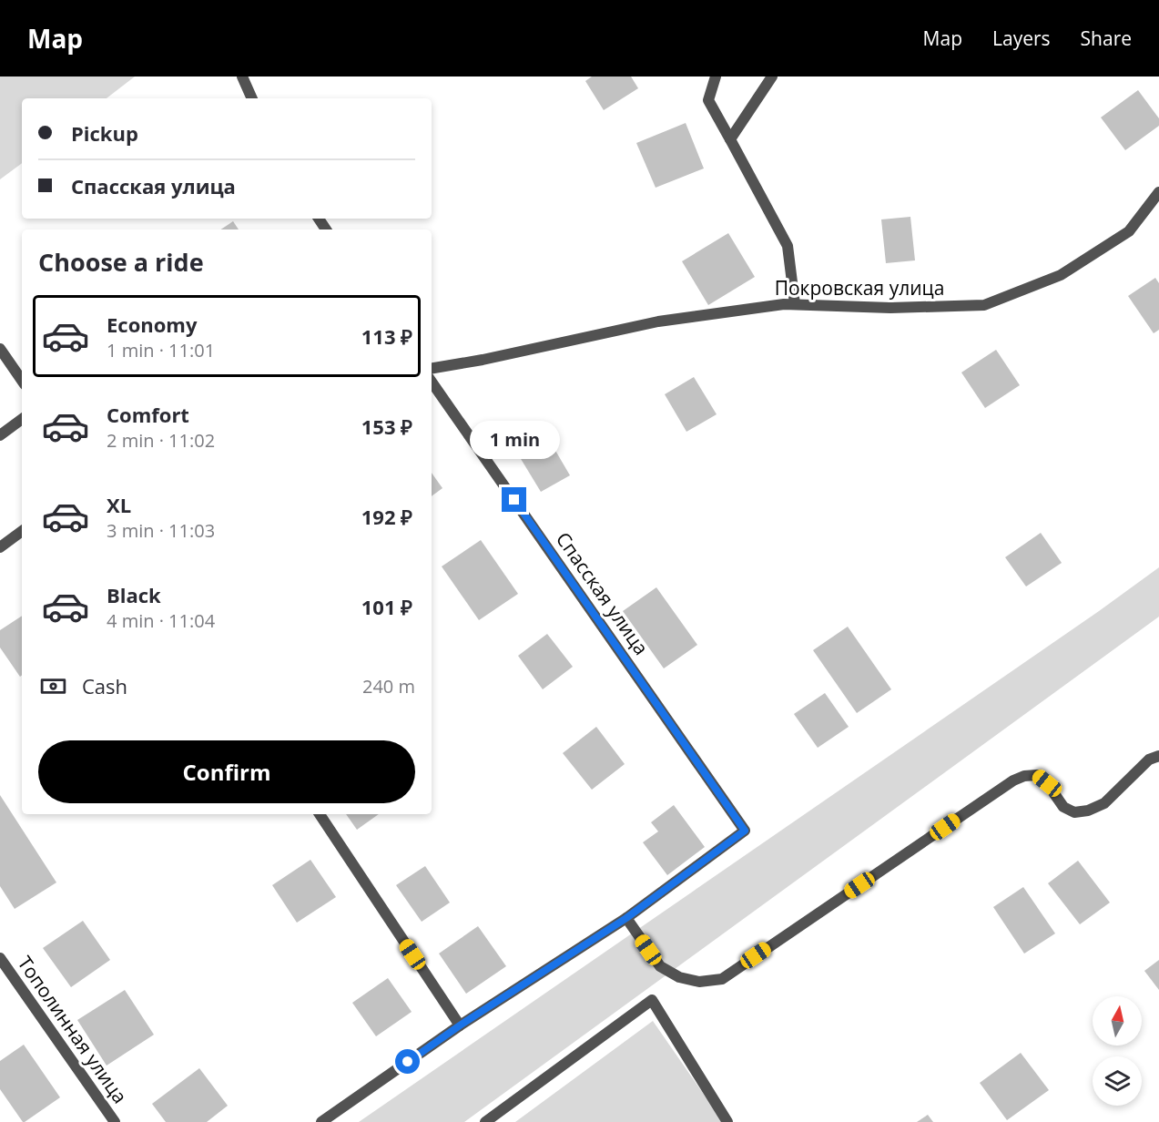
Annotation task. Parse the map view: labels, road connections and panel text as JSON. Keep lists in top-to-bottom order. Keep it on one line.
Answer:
{"streets":{"street":["Покровская улица","Спасская улица","Тополинная улица"]},"north":"top","page":{"header":"Map","nav":["Map","Layers","Share"],"banner":["Pickup","Спасская улица"],"heading":"Choose a ride","list":[{"name":"Economy","note":"1 min · 11:01","value":"113 ₽"},{"name":"Comfort","note":"2 min · 11:02","value":"153 ₽"},{"name":"XL","note":"3 min · 11:03","value":"192 ₽"},{"name":"Black","note":"4 min · 11:04","value":"101 ₽"}],"bubble":"1 min","pay":["Cash","240 m"],"buttons":"Confirm"}}
